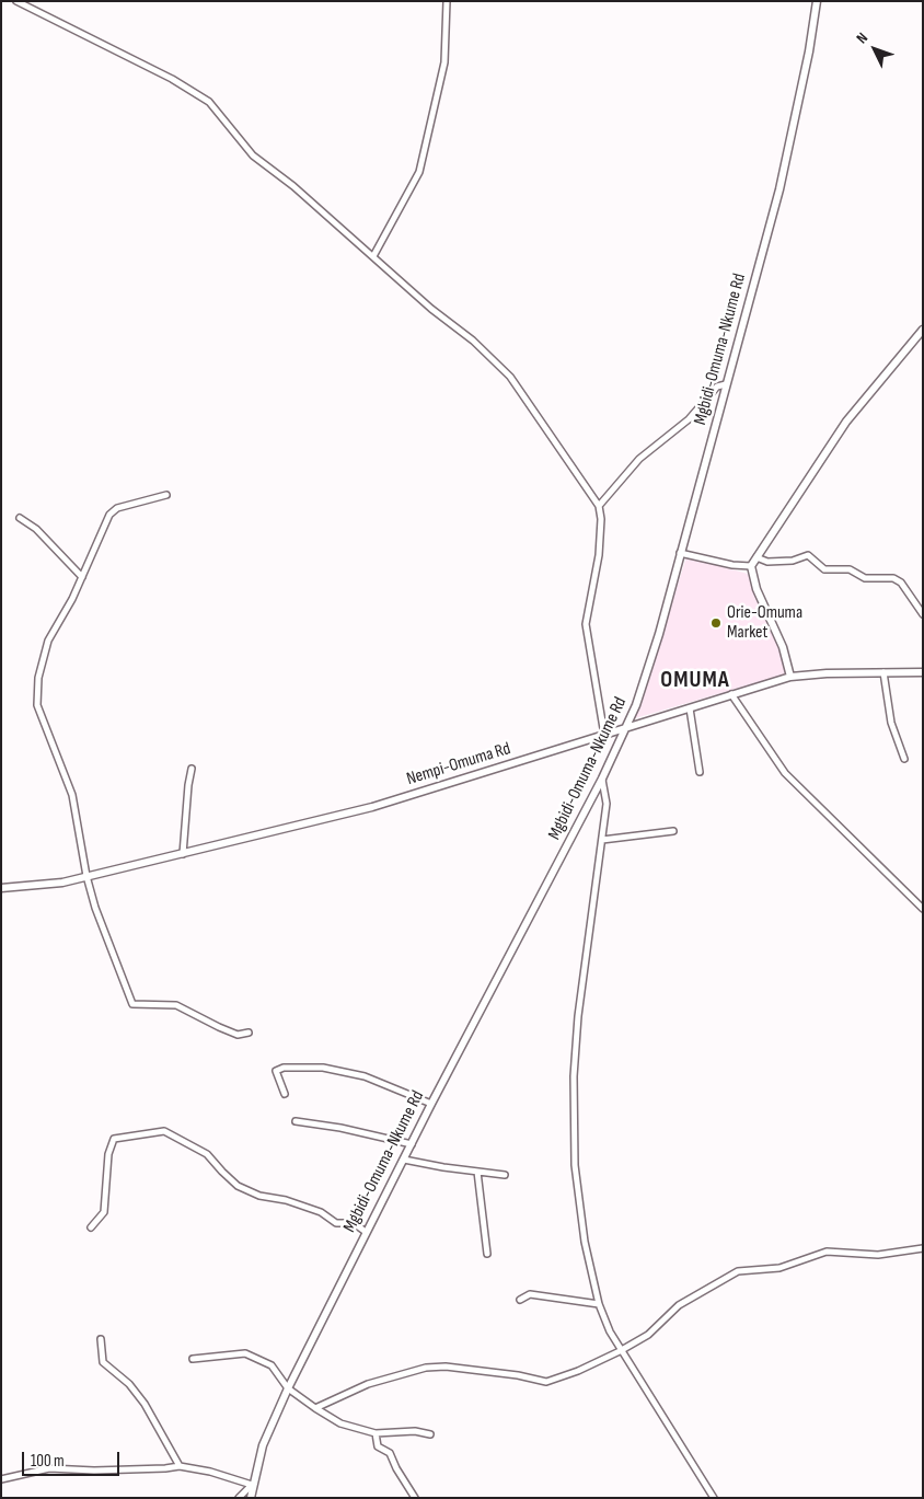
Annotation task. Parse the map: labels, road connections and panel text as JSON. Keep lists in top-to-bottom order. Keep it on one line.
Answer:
{"streets":{"street":["Mgbidi-Omuma-Nkume Rd","Nempi-Omuma Rd"]},"crossings":[["Mgbidi-Omuma-Nkume Rd","Nempi-Omuma Rd"]],"districts":["OMUMA"],"places":["Orie-Omuma Market"],"scale_bar":"100 m","north":"top left"}
